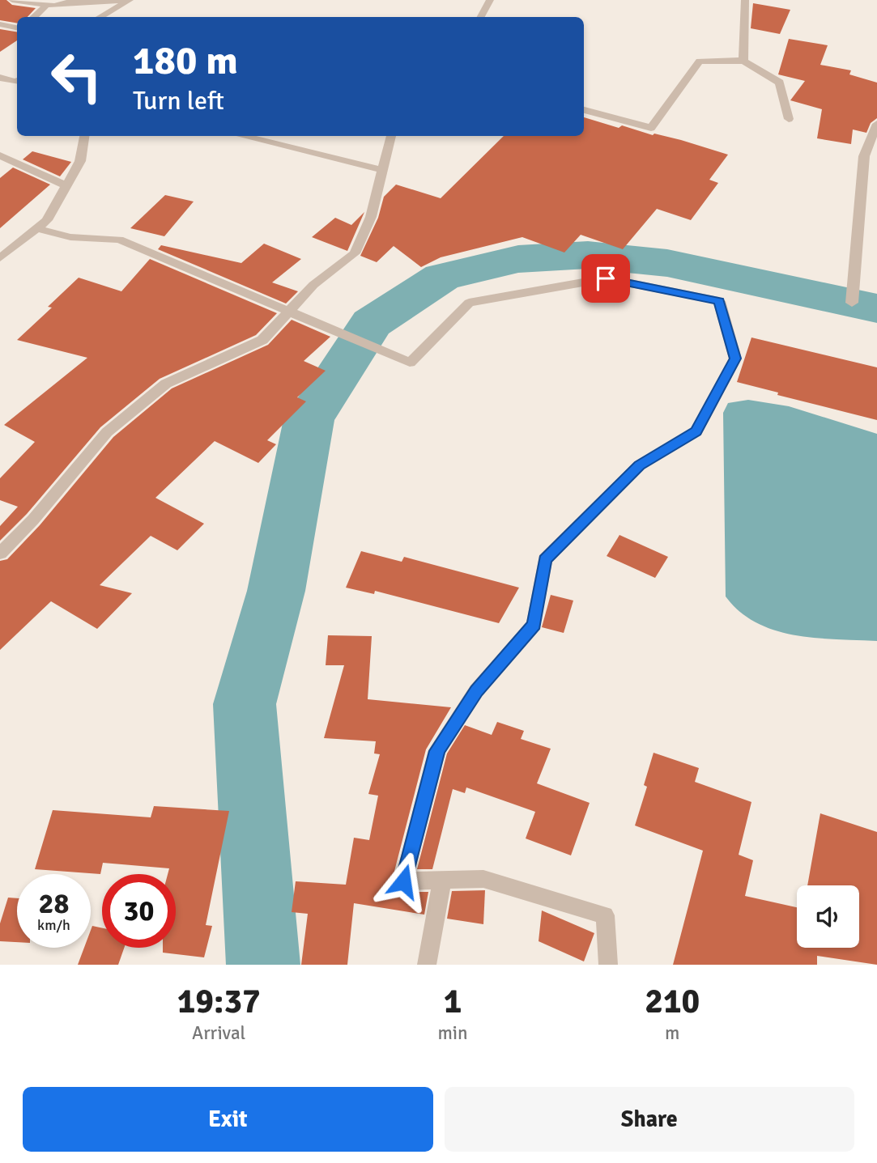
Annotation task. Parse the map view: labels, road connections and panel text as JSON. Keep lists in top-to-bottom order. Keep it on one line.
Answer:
{"page":{"turn":["180 m","Turn left"],"speed":"28 km/h","limit":"30","eta":["19:37","Arrival","1","min","210","m"],"buttons":["Exit","Share"]}}
